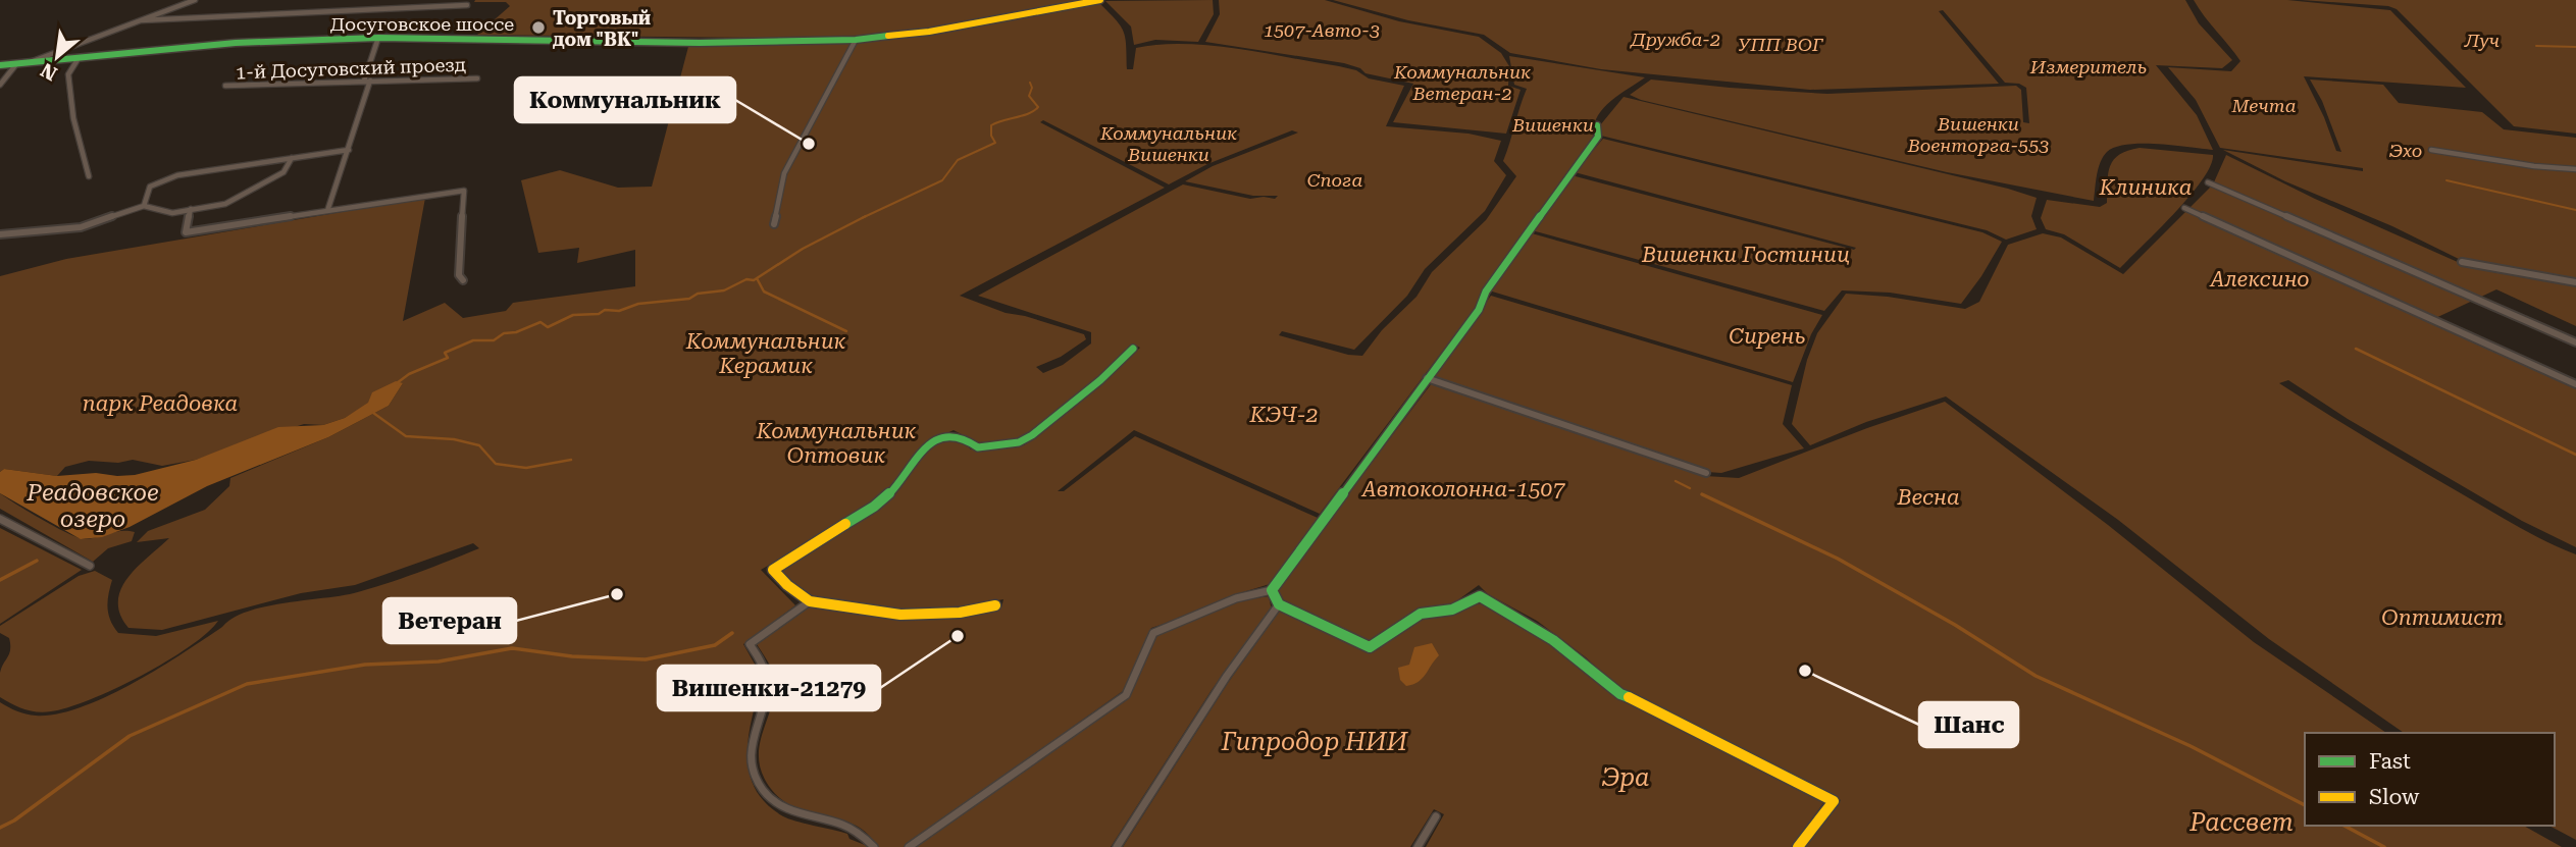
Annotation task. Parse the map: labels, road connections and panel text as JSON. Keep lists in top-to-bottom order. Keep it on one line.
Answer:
{"streets":{"street":["Досуговское шоссе","1-й Досуговский проезд"]},"water":["Реадовское озеро"],"parks":["1507-Авто-3","Дружба-2","Луч","УПП ВОГ","Измеритель","Коммунальник Ветеран-2","Мечта","Вишенки Военторга-553","Вишенки","Коммунальник Вишенки","Эхо","Спога","Клиника","Вишенки Гостиниц","Алексино","Сирень","Коммунальник Керамик","парк Реадовка","КЭЧ-2","Коммунальник Оптовик","Автоколонна-1507","Весна","Оптимист","Гипродор НИИ","Эра","Рассвет"],"places":["Торговый дом \"ВК\"","Коммунальник","Ветеран","Вишенки-21279","Шанс"],"legend":["Fast","Slow"],"north":"bottom left"}
